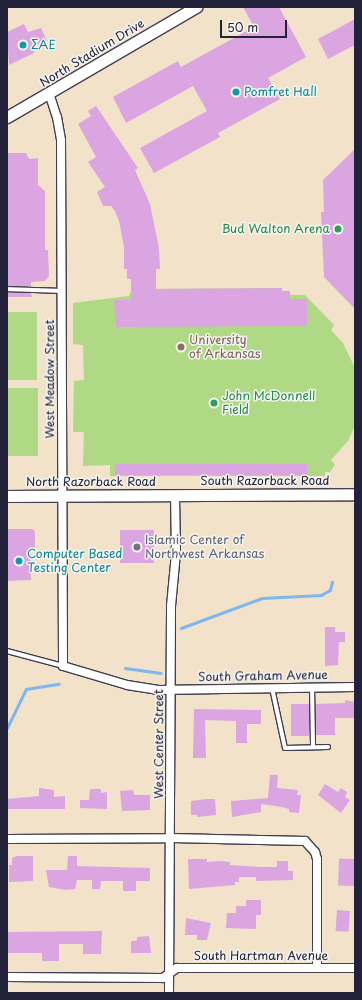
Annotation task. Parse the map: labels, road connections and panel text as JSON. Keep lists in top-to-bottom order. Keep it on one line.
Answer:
{"streets":{"main road":["North Stadium Drive","South Razorback Road","North Razorback Road"],"street":["West Meadow Street","South Graham Avenue","West Center Street","South Hartman Avenue"]},"crossings":[["North Stadium Drive","West Meadow Street"],["West Meadow Street","North Razorback Road"],["West Meadow Street","South Graham Avenue"],["South Razorback Road","North Razorback Road"],["South Razorback Road","West Center Street"],["North Razorback Road","West Center Street"],["South Graham Avenue","West Center Street"],["West Center Street","South Hartman Avenue"]],"places":["ΣΑΕ","Pomfret Hall","Bud Walton Arena","University of Arkansas","John McDonnell Field","Islamic Center of Northwest Arkansas","Computer Based Testing Center"],"scale_bar":"50 m"}
